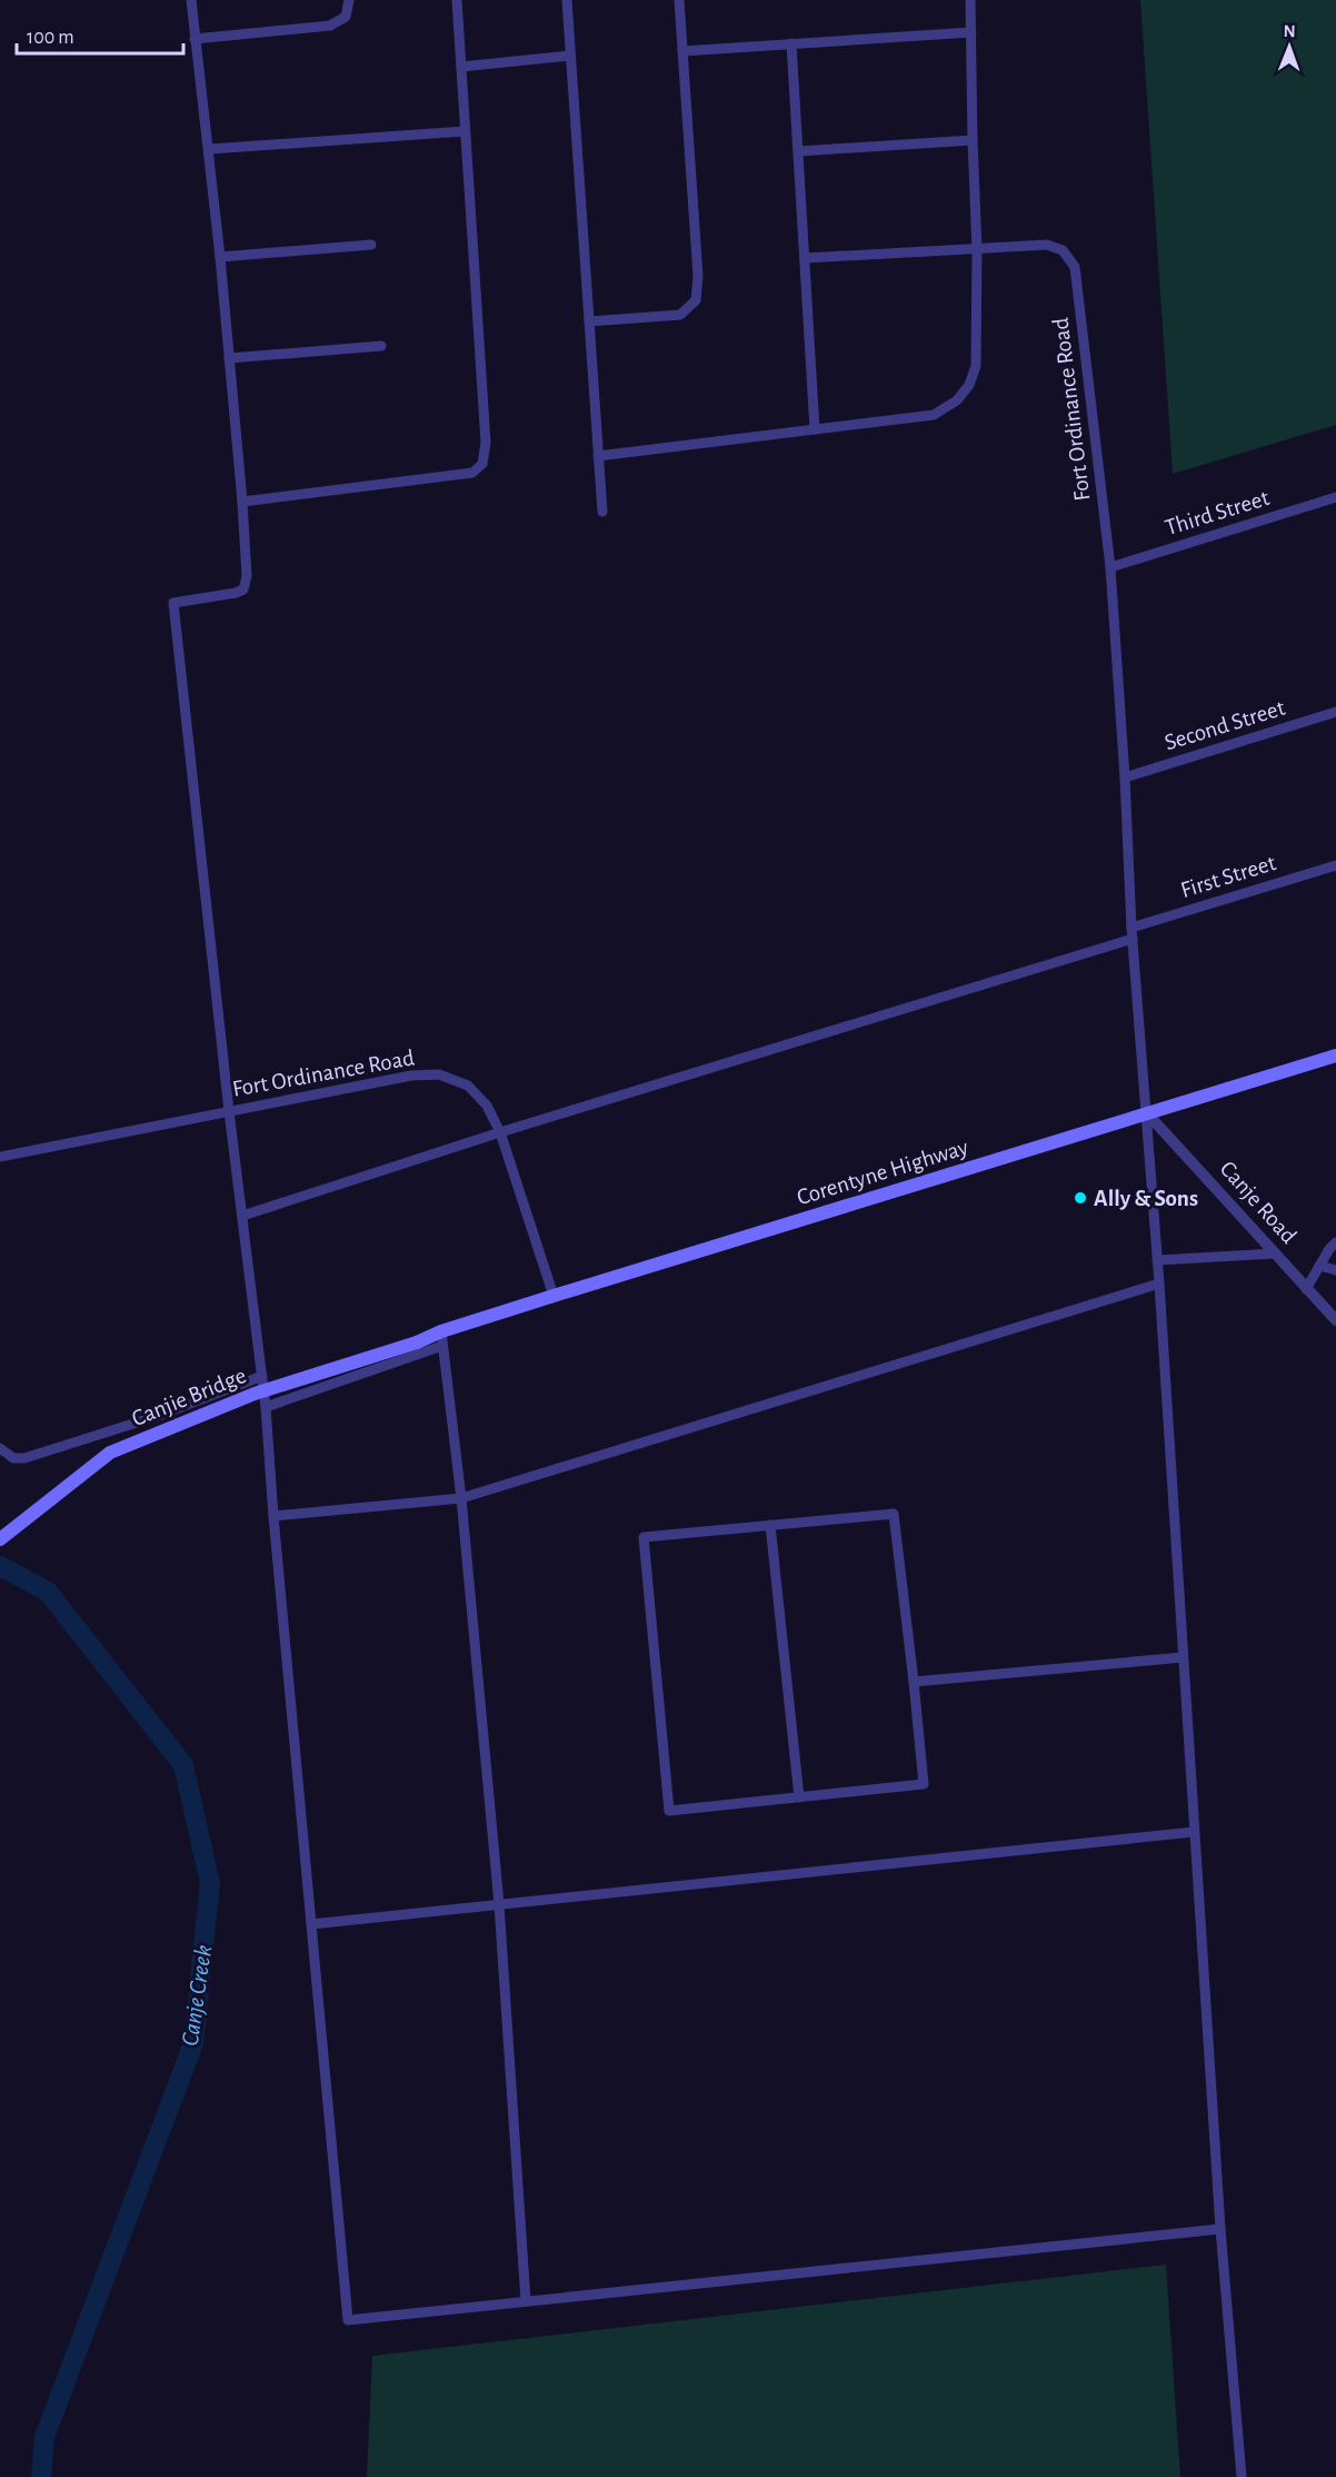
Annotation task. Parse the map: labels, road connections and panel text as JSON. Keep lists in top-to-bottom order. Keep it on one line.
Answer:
{"streets":{"main road":["Corentyne Highway","Canjie Bridge"],"street":["Fort Ordinance Road","Third Street","Second Street","First Street","Canje Road"]},"crossings":[["Fort Ordinance Road","Third Street"],["Fort Ordinance Road","Second Street"],["Fort Ordinance Road","First Street"],["Fort Ordinance Road","Corentyne Highway"],["Fort Ordinance Road","Canje Road"],["Corentyne Highway","Canje Road"],["Corentyne Highway","Canjie Bridge"]],"water":["Canje Creek"],"places":["Ally & Sons"],"scale_bar":"100 m","north":"top"}
